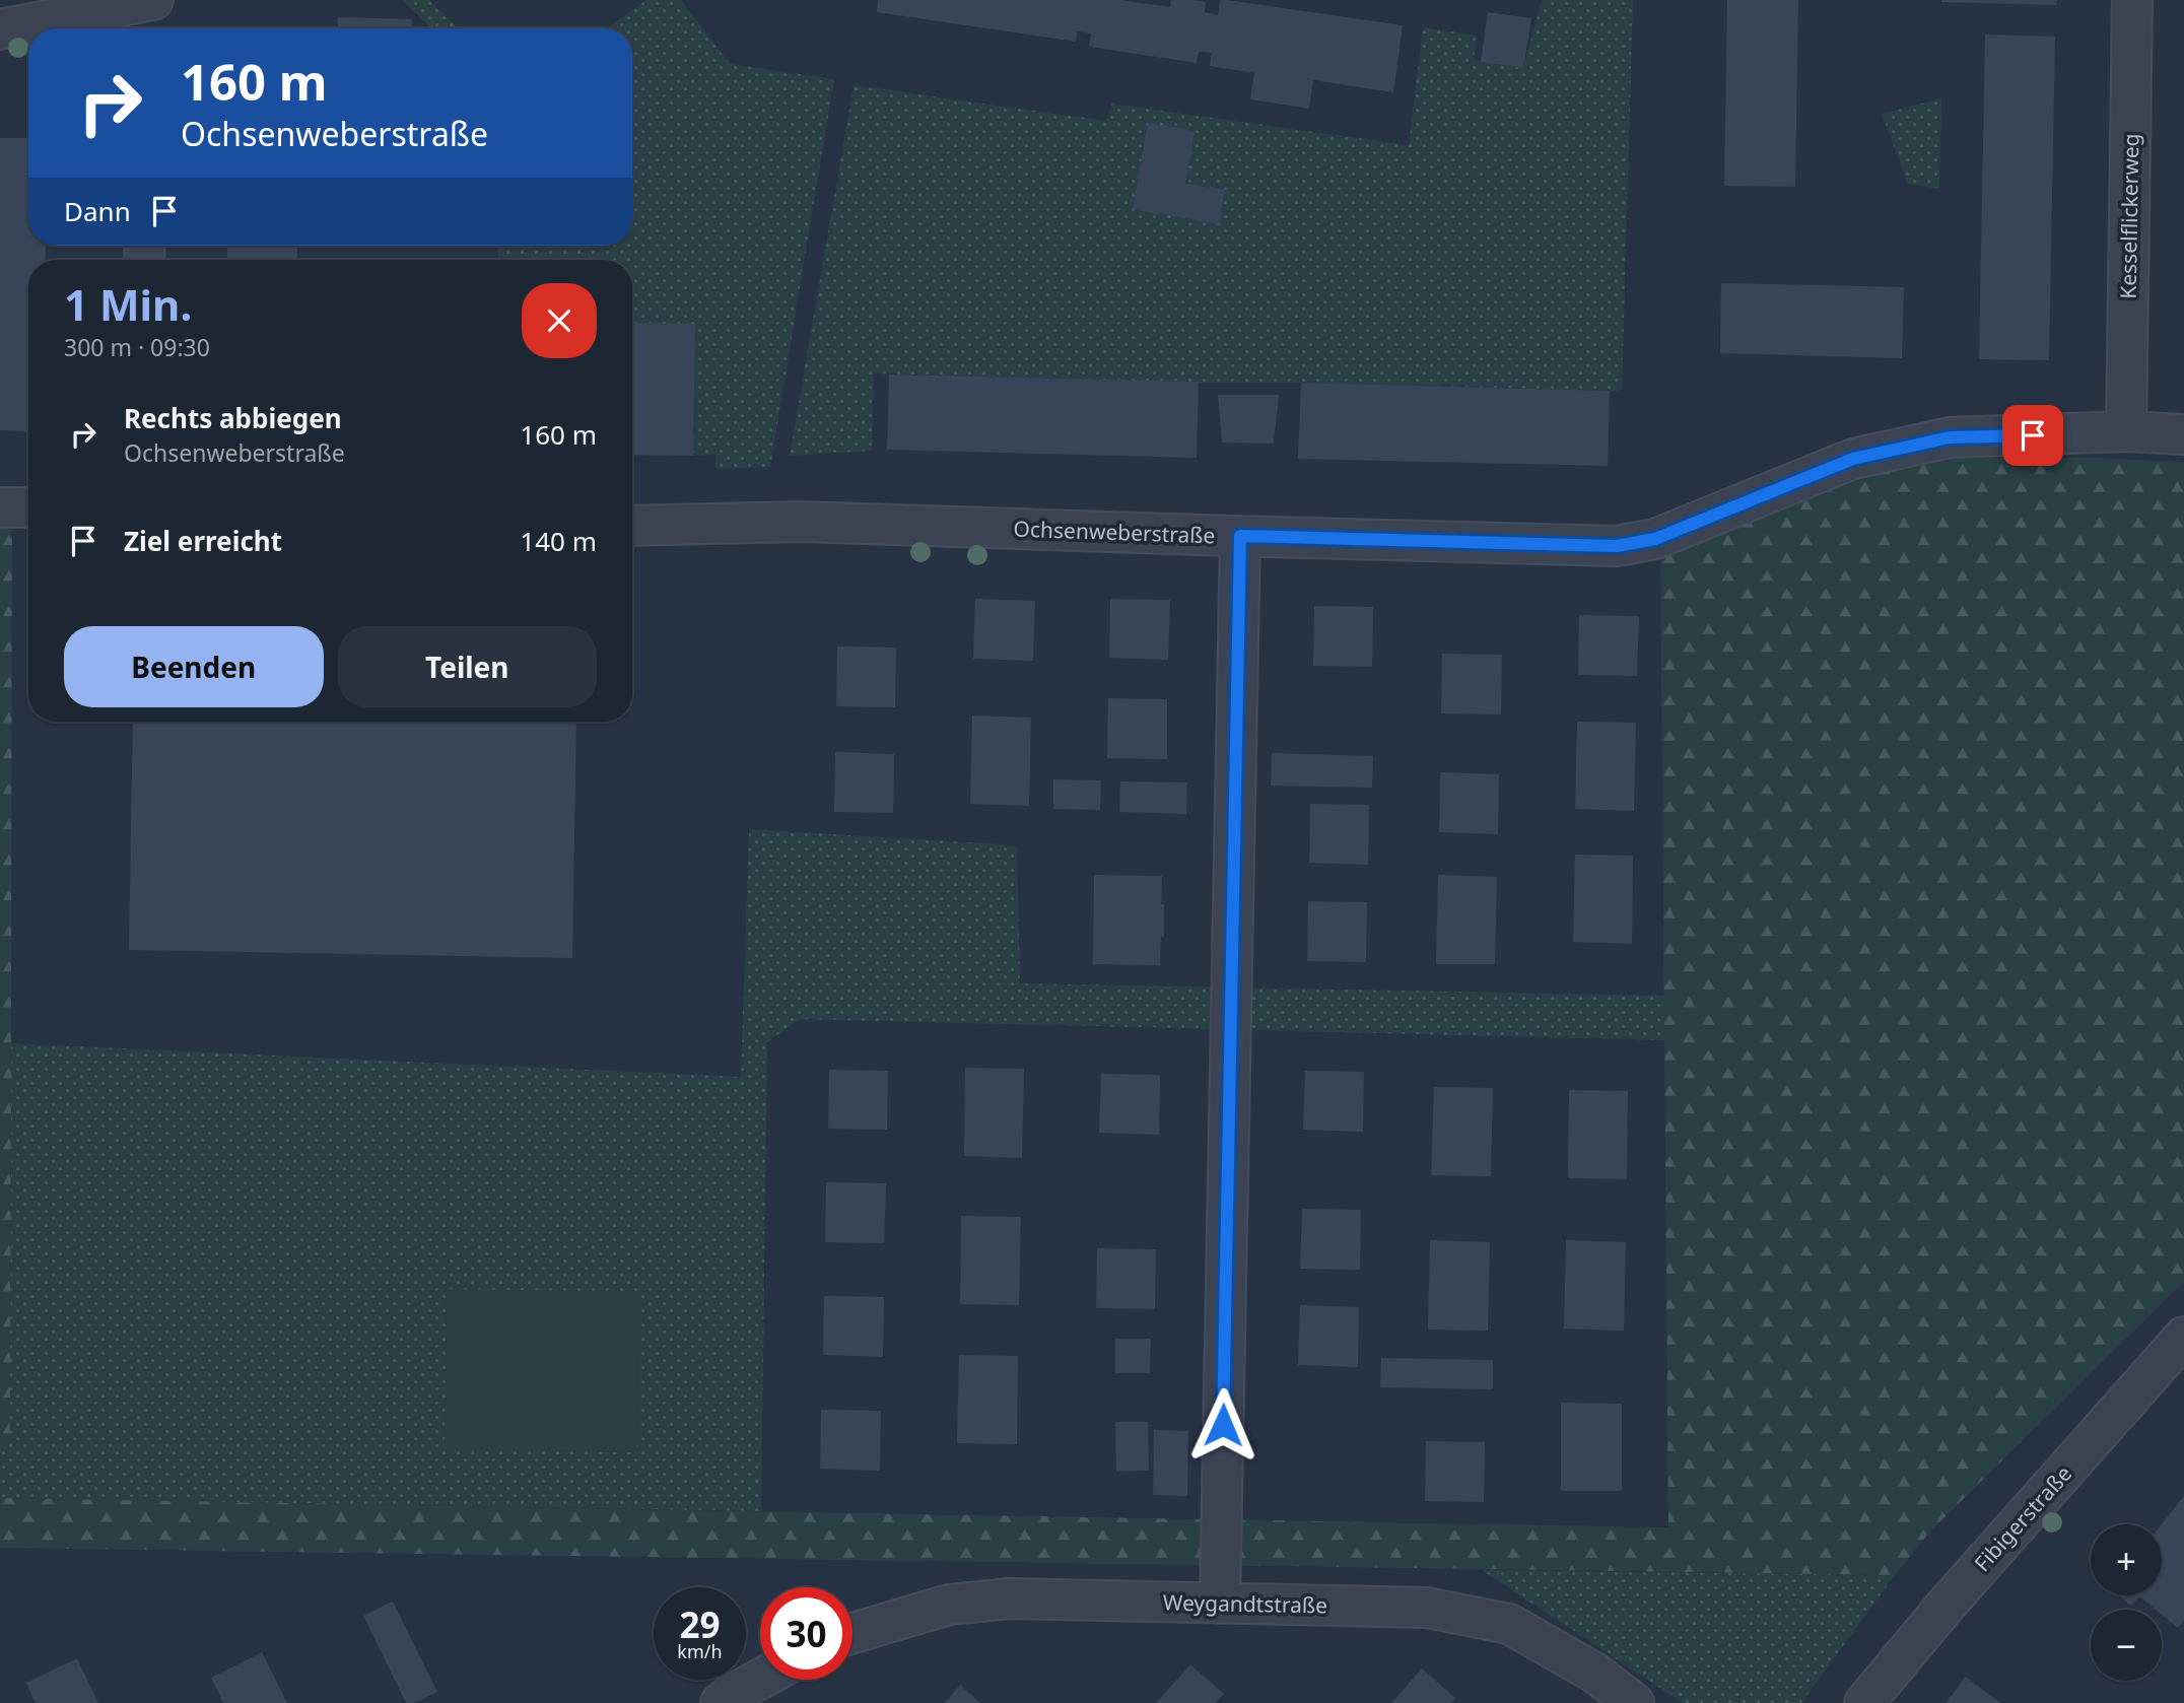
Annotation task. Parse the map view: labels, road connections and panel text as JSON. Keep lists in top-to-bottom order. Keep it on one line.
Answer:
{"streets":{"street":["Kesselflickerweg","Ochsenweberstraße","Fibigerstraße","Weygandtstraße"]},"crossings":[["Kesselflickerweg","Ochsenweberstraße"]],"page":{"turn":["160 m","Ochsenweberstraße"],"then":"Dann","heading":["1 Min.","300 m · 09:30"],"list":[{"name":"Rechts abbiegen","note":"Ochsenweberstraße","value":"160 m"},{"name":"Ziel erreicht","value":"140 m"}],"buttons":["Beenden","Teilen"],"map_buttons":["+","−"],"speed":"29 km/h","limit":"30"}}
